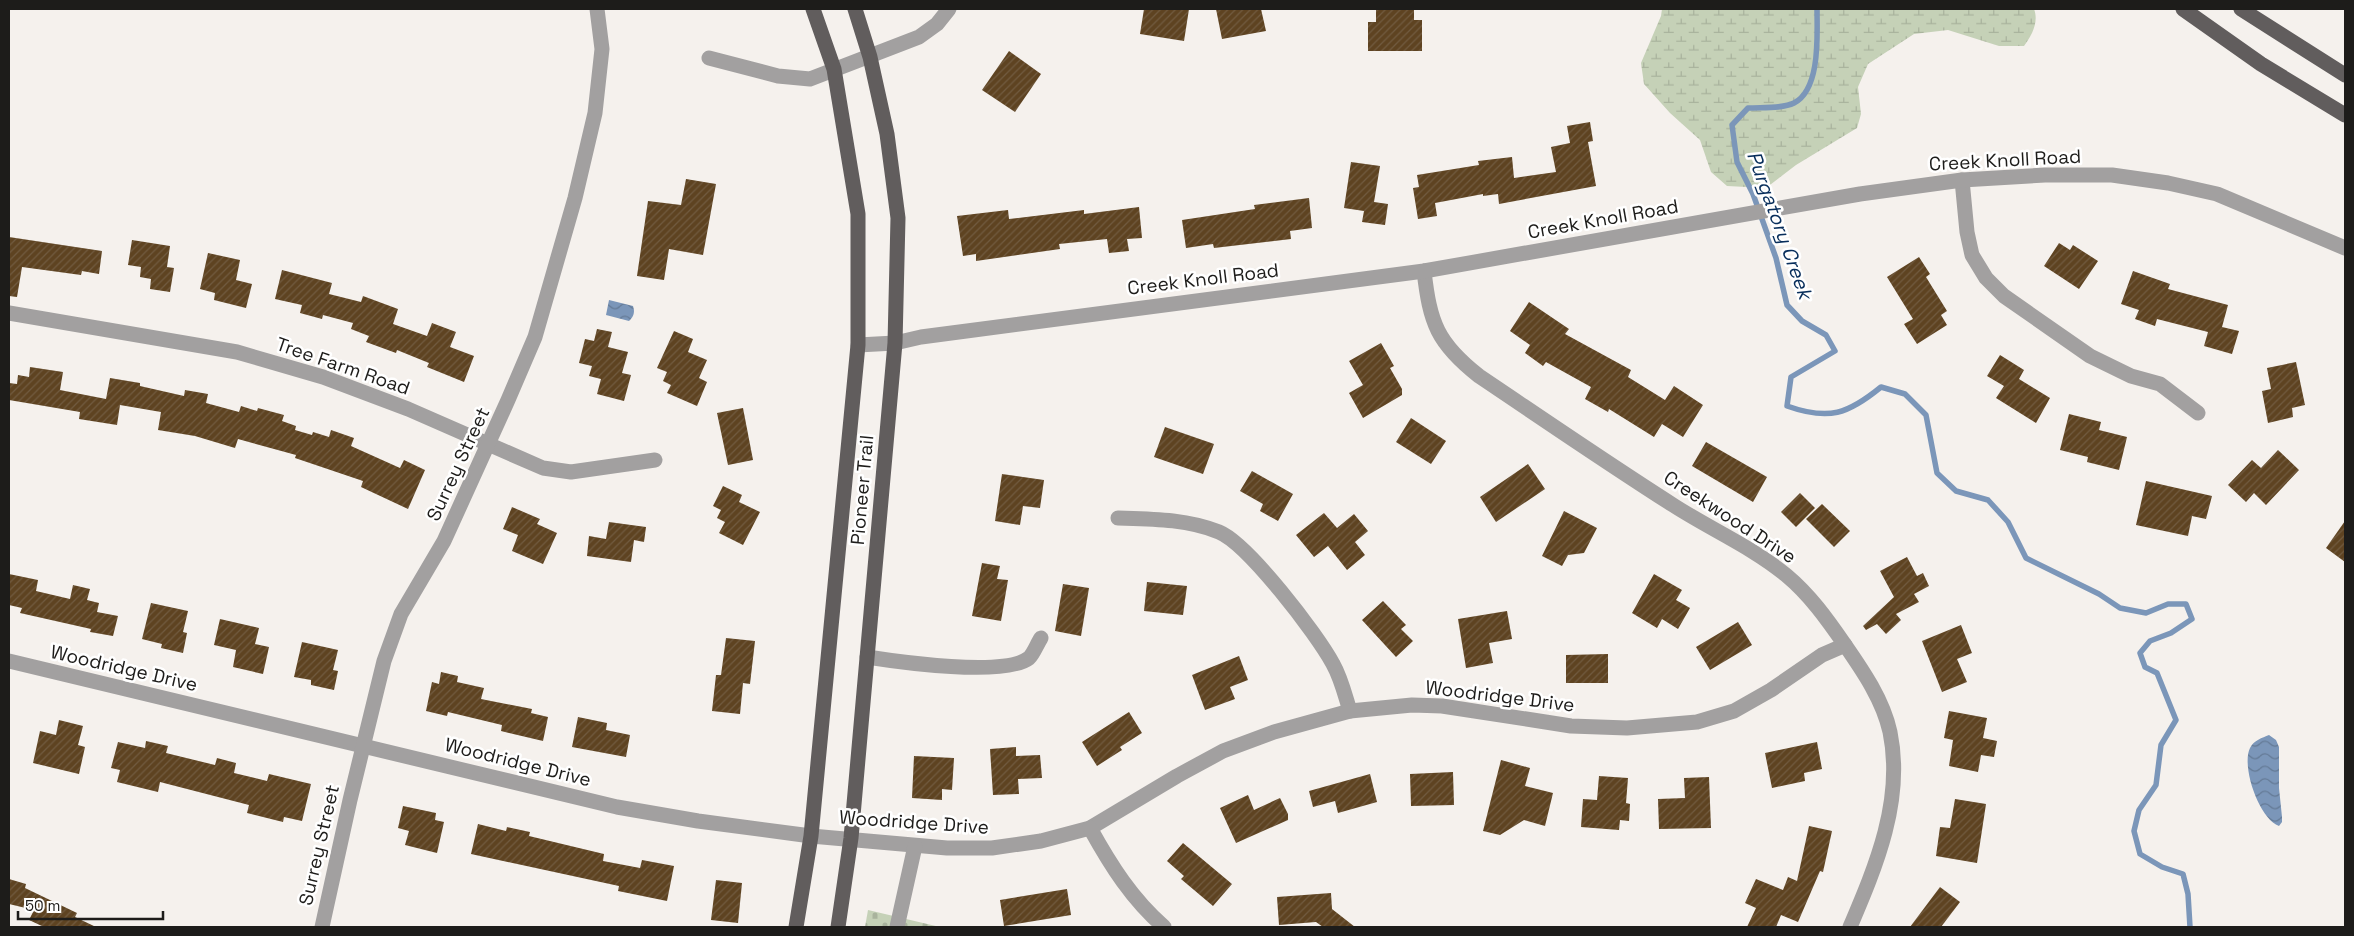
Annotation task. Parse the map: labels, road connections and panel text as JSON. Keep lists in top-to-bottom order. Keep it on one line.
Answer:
{"streets":{"main road":["Pioneer Trail"],"street":["Creek Knoll Road","Tree Farm Road","Surrey Street","Creekwood Drive","Woodridge Drive"]},"crossings":[["Creek Knoll Road","Pioneer Trail"],["Creek Knoll Road","Creekwood Drive"],["Tree Farm Road","Surrey Street"],["Surrey Street","Woodridge Drive"],["Pioneer Trail","Woodridge Drive"],["Creekwood Drive","Woodridge Drive"]],"water":["Purgatory Creek"],"scale_bar":"50 m"}
